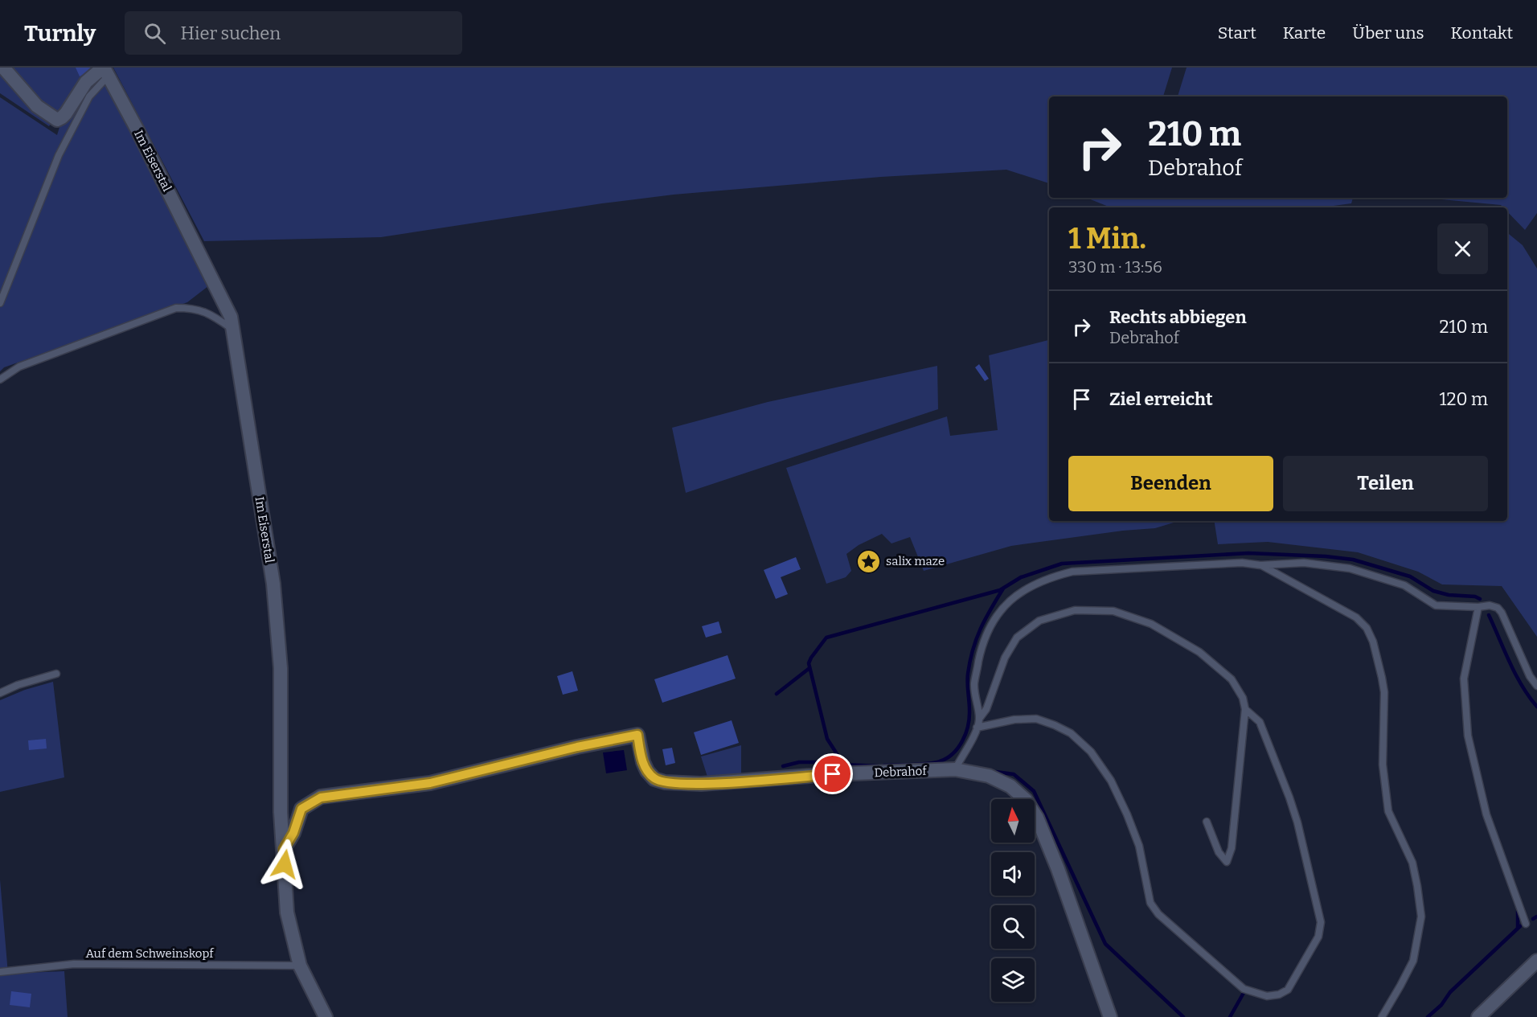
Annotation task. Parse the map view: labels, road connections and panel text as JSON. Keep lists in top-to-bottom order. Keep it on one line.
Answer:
{"streets":{"street":["Im Eiserstal","Debrahof"],"lane":["Auf dem Schweinskopf"]},"crossings":[["Im Eiserstal","Debrahof"],["Im Eiserstal","Auf dem Schweinskopf"]],"places":{"place":["salix maze"]},"north":"top","page":{"header":"Turnly","search":"Hier suchen","nav":["Start","Karte","Über uns","Kontakt"],"turn":["210 m","Debrahof"],"heading":["1 Min.","330 m · 13:56"],"list":[{"name":"Rechts abbiegen","note":"Debrahof","value":"210 m"},{"name":"Ziel erreicht","value":"120 m"}],"buttons":["Beenden","Teilen"]}}
